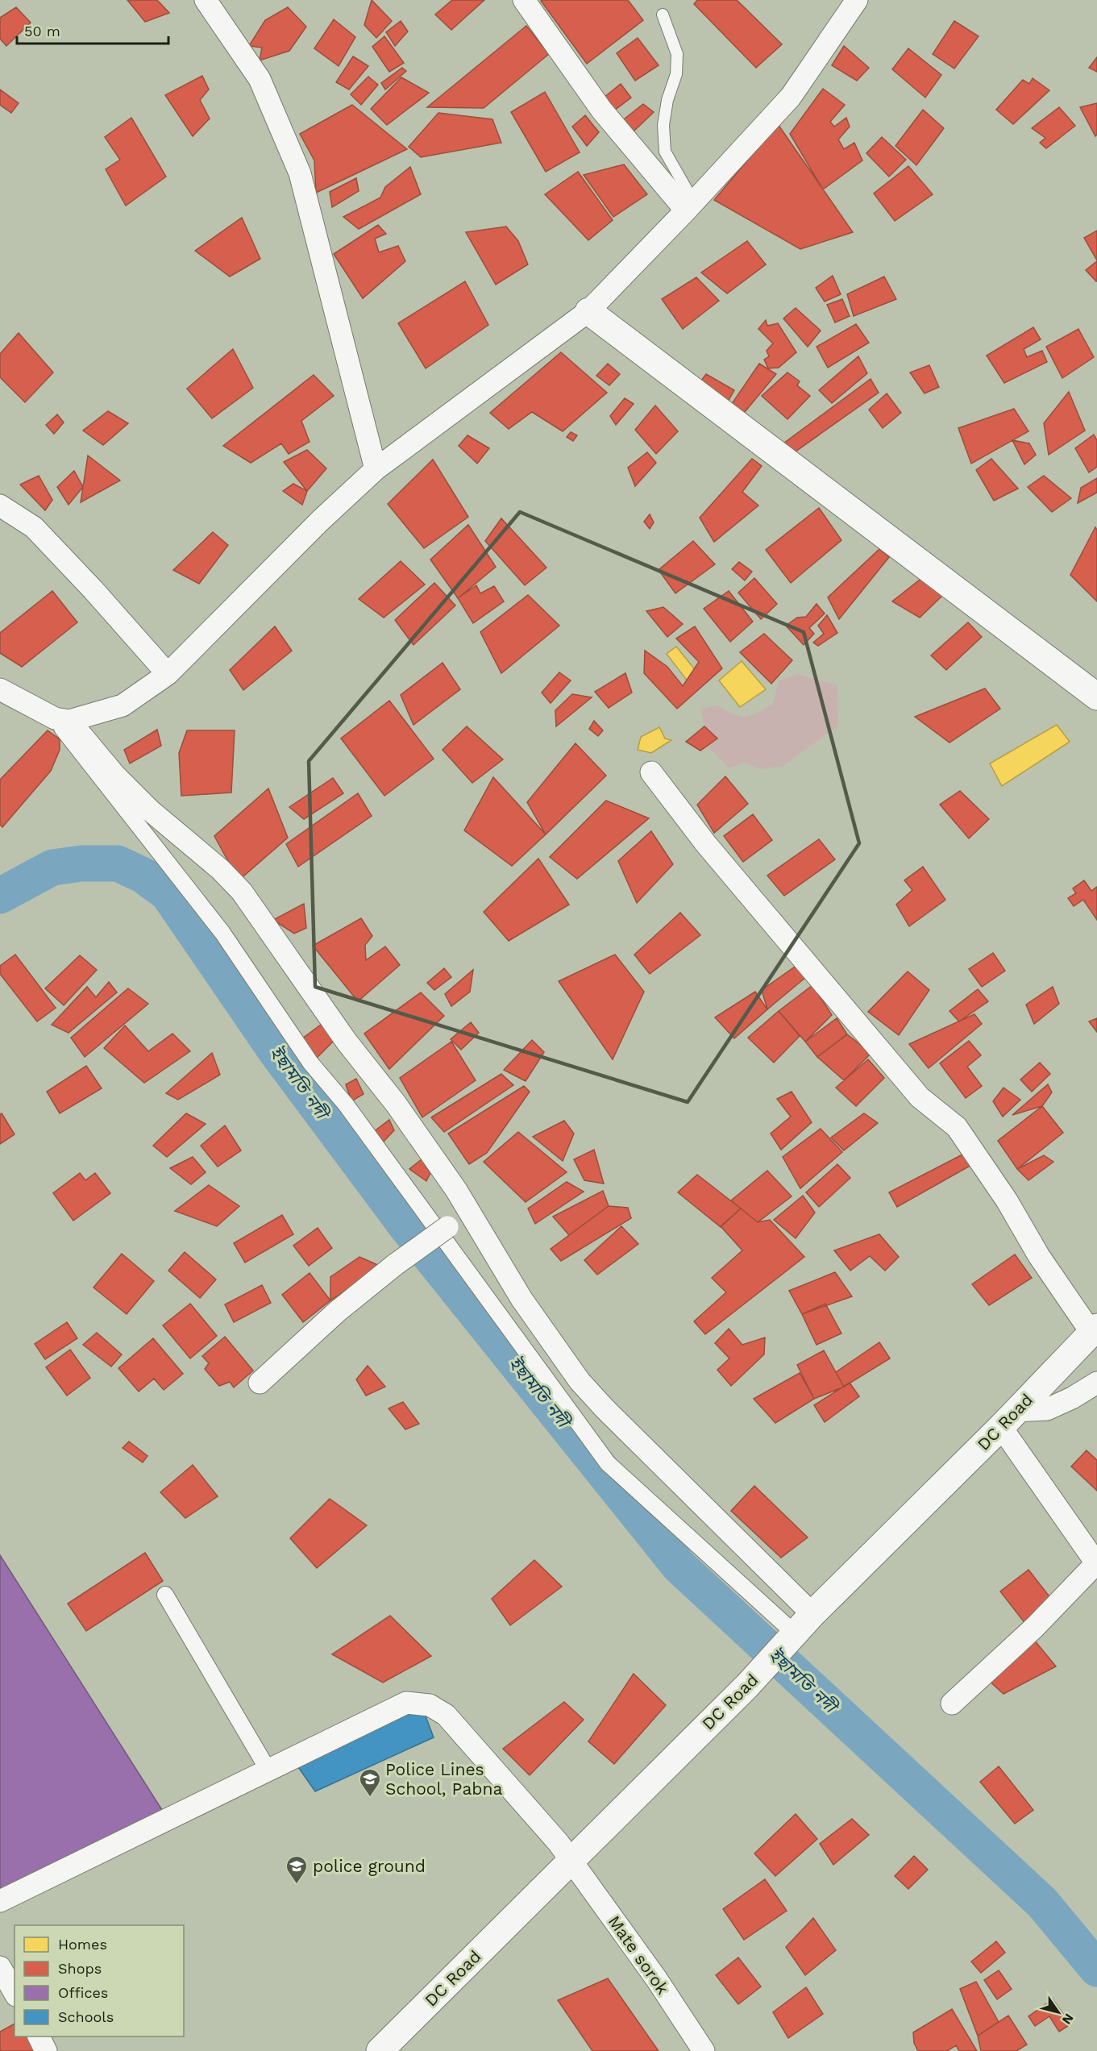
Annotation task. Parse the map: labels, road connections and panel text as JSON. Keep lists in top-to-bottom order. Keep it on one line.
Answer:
{"streets":{"street":["DC Road","Mate sorok"]},"crossings":[["DC Road","Mate sorok"]],"water":["ইছামতি নদী"],"places":{"school or university":["Police Lines School, Pabna","police ground"]},"legend":["Homes","Shops","Offices","Schools"],"scale_bar":"50 m","north":"bottom right"}
